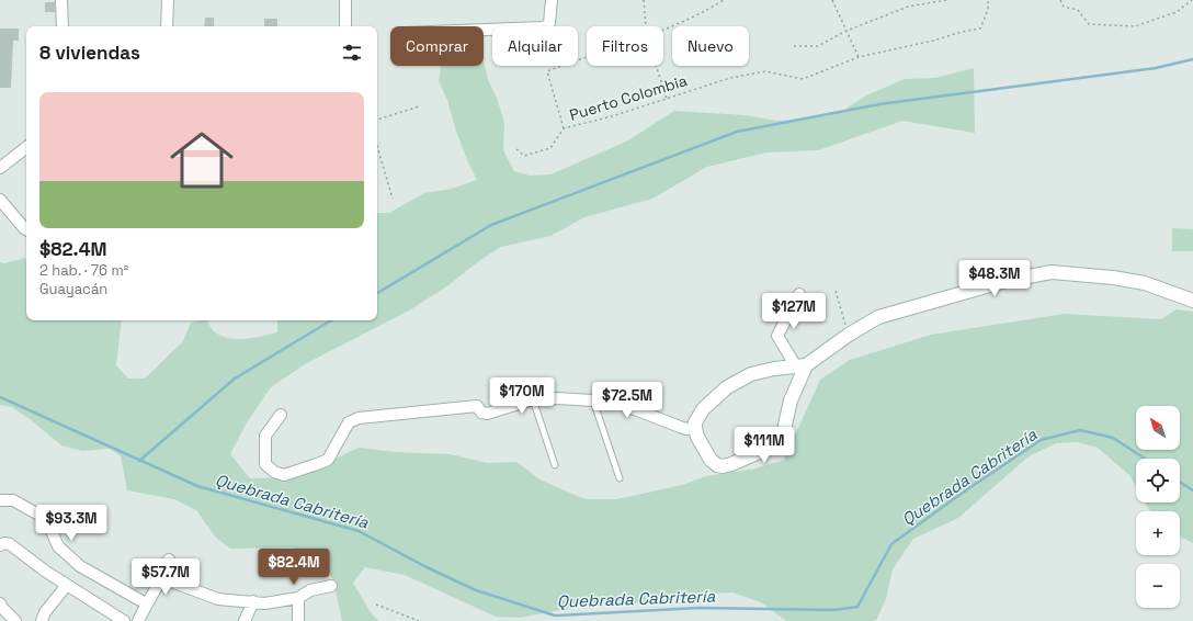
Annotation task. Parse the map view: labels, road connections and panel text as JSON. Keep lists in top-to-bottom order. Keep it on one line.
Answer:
{"streets":{"path":["Puerto Colombia"]},"water":["Quebrada Cabritería"],"north":"top left","page":{"chip":["Comprar","Alquilar","Filtros","Nuevo"],"heading":"8 viviendas","list":[{"name":"$82.4M","note":"2 hab. · 76 m² · Guayacán"}],"price":["$48.3M","$127M","$170M","$72.5M","$111M","$93.3M","$82.4M","$57.7M"],"map_buttons":["+","−"]}}
